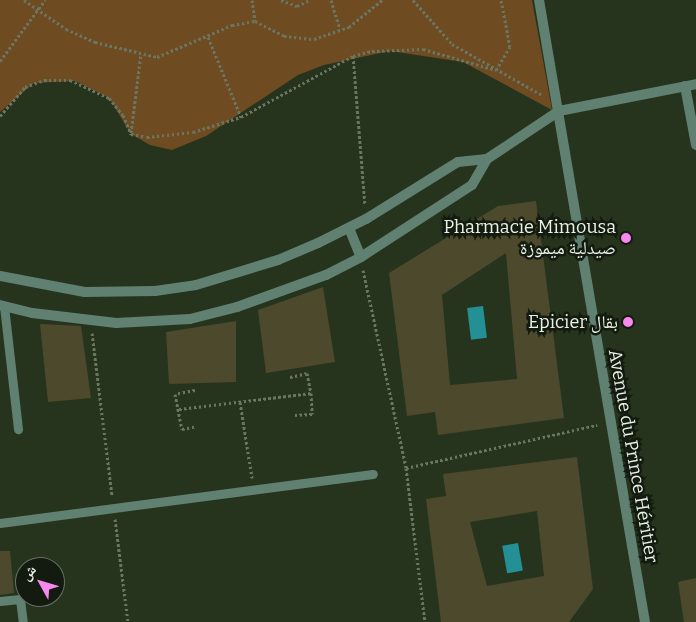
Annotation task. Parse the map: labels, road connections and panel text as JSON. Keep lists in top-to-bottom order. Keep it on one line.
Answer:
{"streets":{"street":["Avenue du Prince Héritier"]},"places":["Pharmacie Mimousa صيدلية ميموزة","Epicier بقال"],"north":"top left"}
